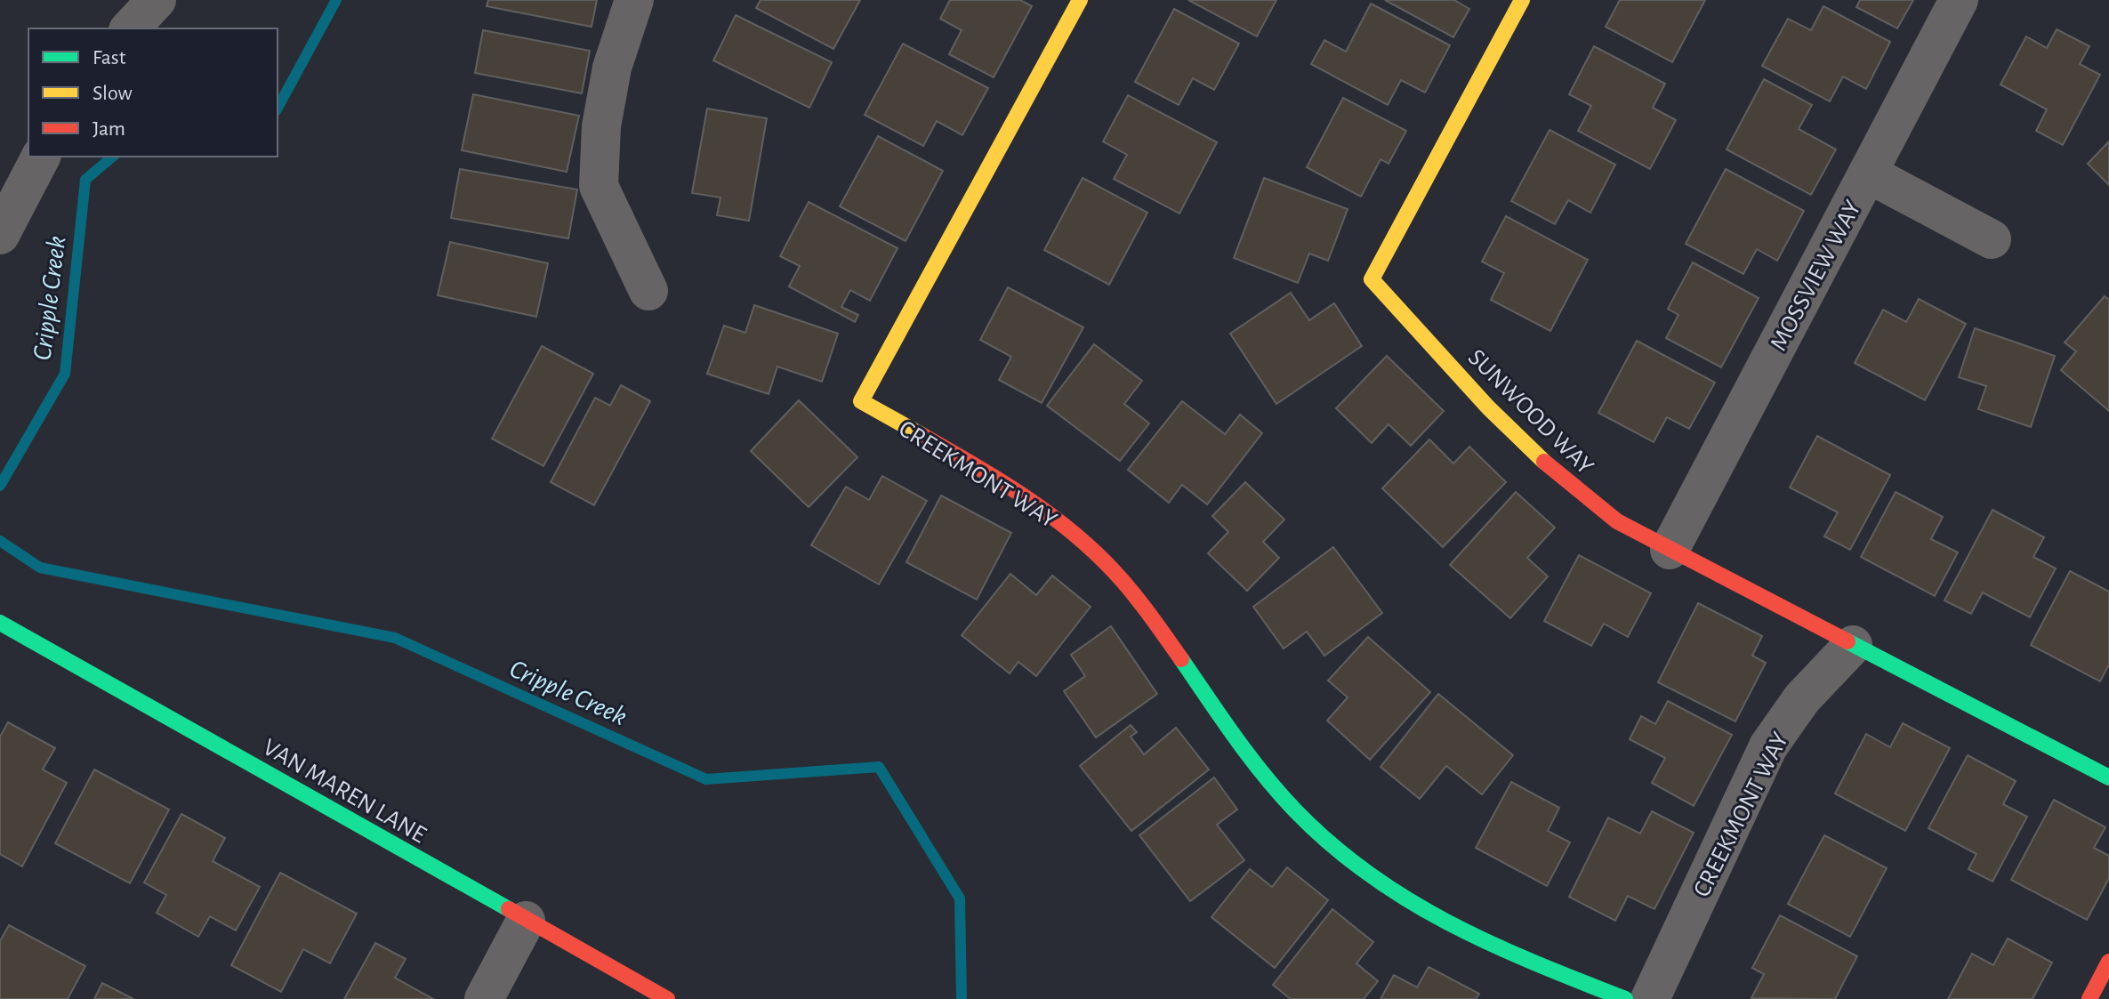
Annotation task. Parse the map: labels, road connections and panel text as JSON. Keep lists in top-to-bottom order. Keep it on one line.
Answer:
{"streets":{"street":["MOSSVIEW WAY","SUNWOOD WAY","CREEKMONT WAY","VAN MAREN LANE"]},"crossings":[["MOSSVIEW WAY","SUNWOOD WAY"],["SUNWOOD WAY","CREEKMONT WAY"]],"water":["Cripple Creek"],"legend":["Fast","Slow","Jam"]}
